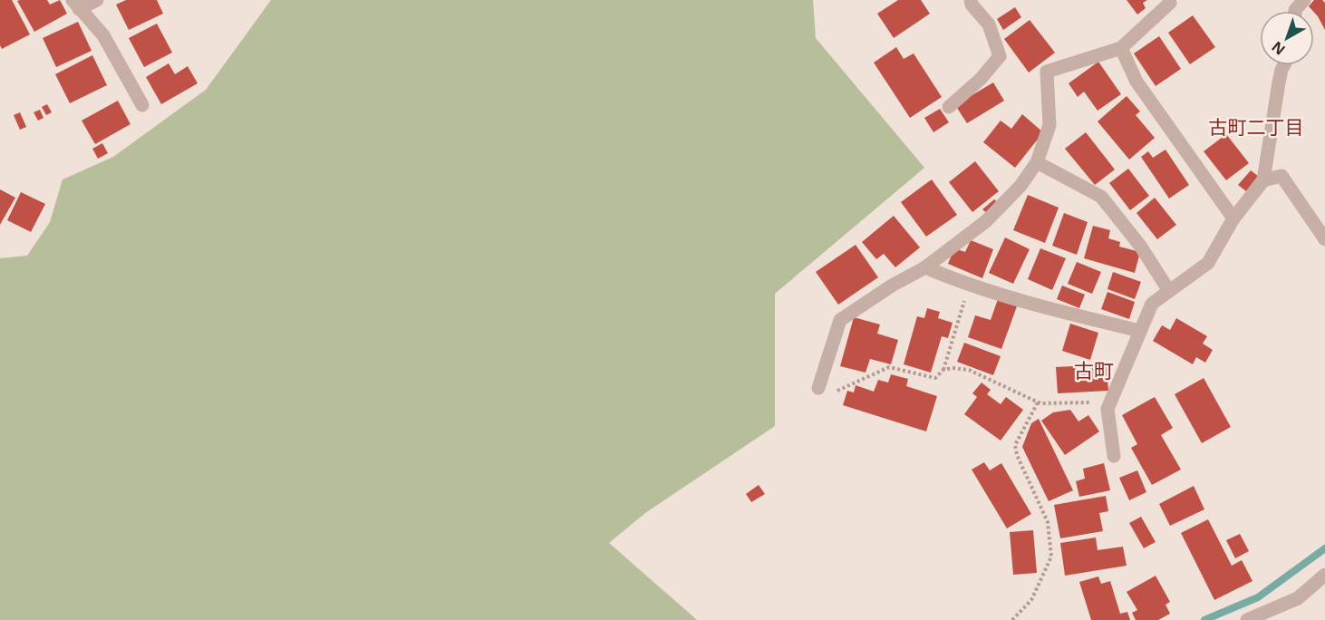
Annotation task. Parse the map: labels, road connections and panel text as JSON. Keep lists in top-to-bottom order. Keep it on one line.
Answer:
{"districts":["古町二丁目","古町"],"north":"bottom left"}
